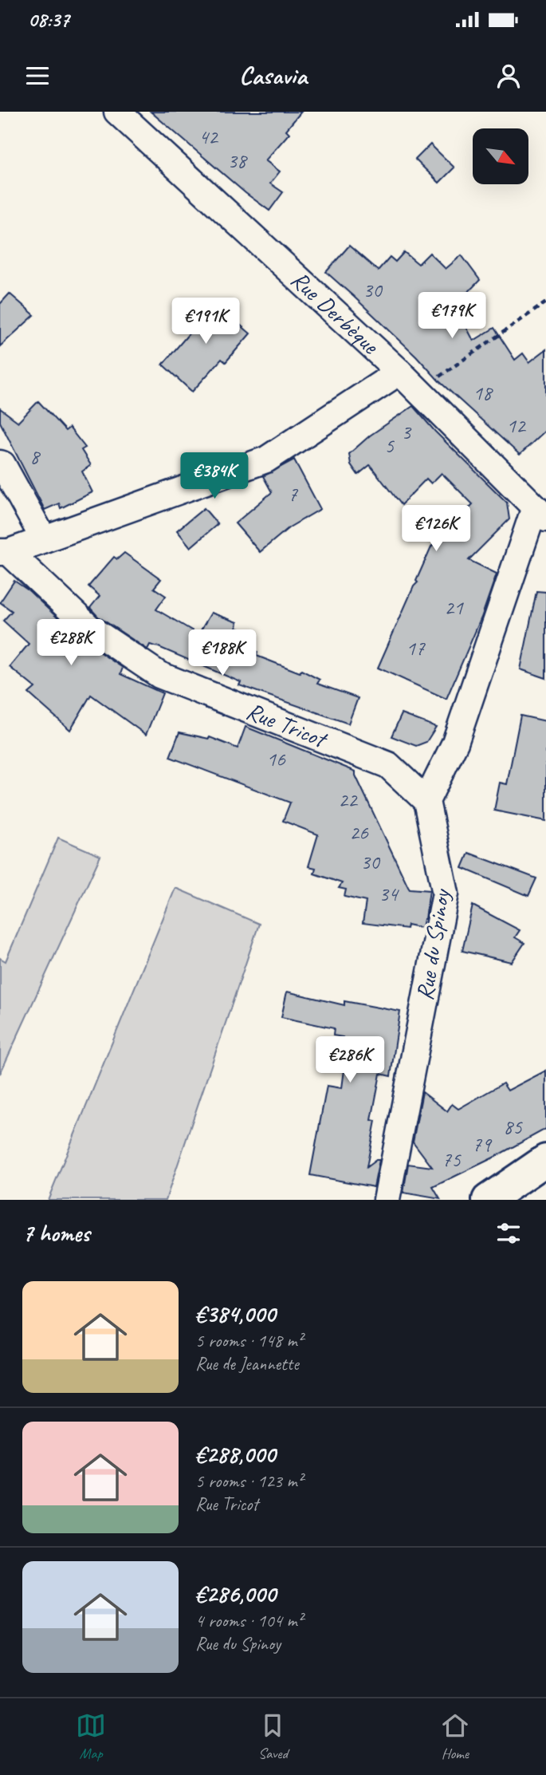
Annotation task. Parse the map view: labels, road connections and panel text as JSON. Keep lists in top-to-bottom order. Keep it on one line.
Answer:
{"streets":{"street":["Rue Derbèque","Rue Tricot","Rue du Spinoy"]},"crossings":[["Rue Tricot","Rue du Spinoy"]],"house_numbers":["42","38","30","18","12","3","5","8","7","21","17","16","22","26","30","34","85","79","75"],"north":"bottom right","page":{"status":"08:37","header":"Casavia","price":["€179K","€191K","€384K","€126K","€288K","€188K","€286K"],"heading":"7 homes","list":[{"name":"€384,000","note":"5 rooms · 148 m² · Rue de Jeannette"},{"name":"€288,000","note":"5 rooms · 123 m² · Rue Tricot"},{"name":"€286,000","note":"4 rooms · 104 m² · Rue du Spinoy"}],"tabs":["Map","Saved","Home"]}}
